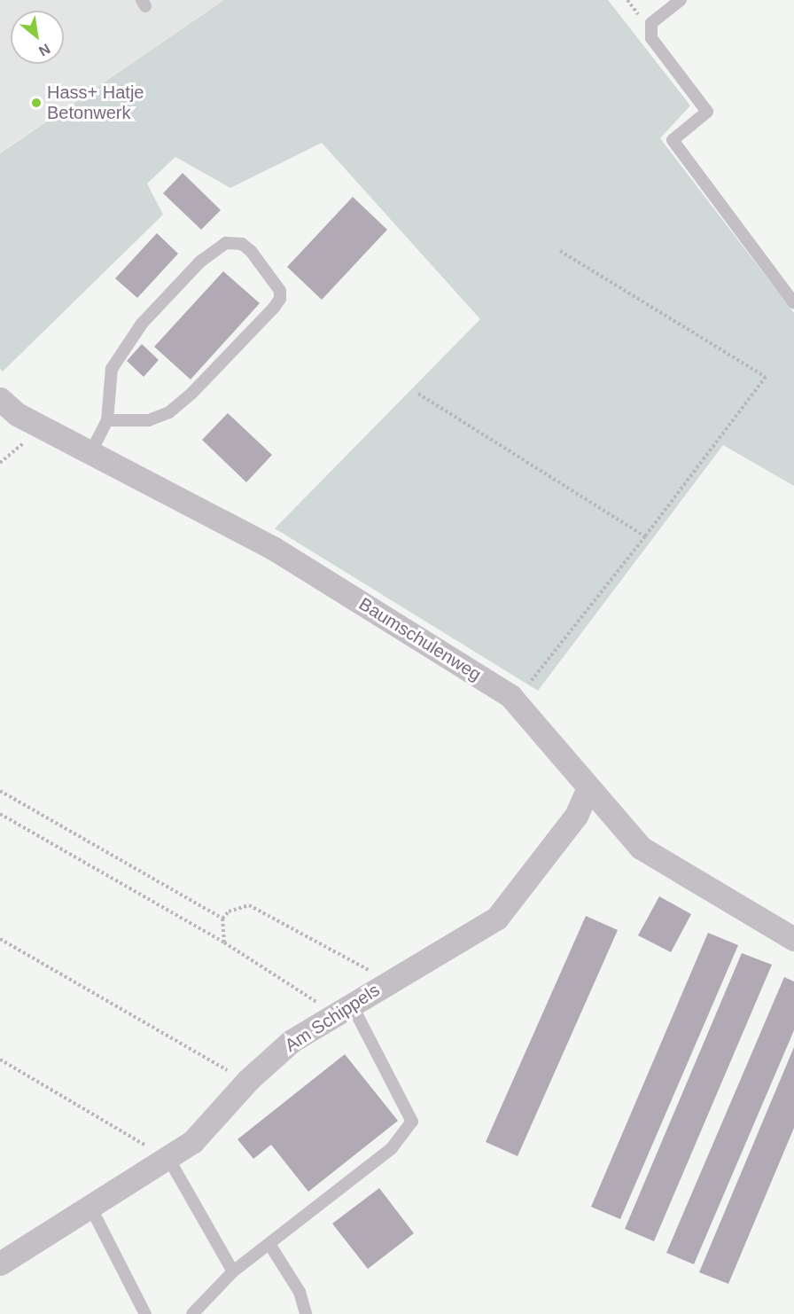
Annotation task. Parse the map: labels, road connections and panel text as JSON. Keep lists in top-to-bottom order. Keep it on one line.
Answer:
{"streets":{"street":["Baumschulenweg","Am Schippels"]},"crossings":[["Baumschulenweg","Am Schippels"]],"places":["Hass+ Hatje Betonwerk"],"north":"bottom right"}
